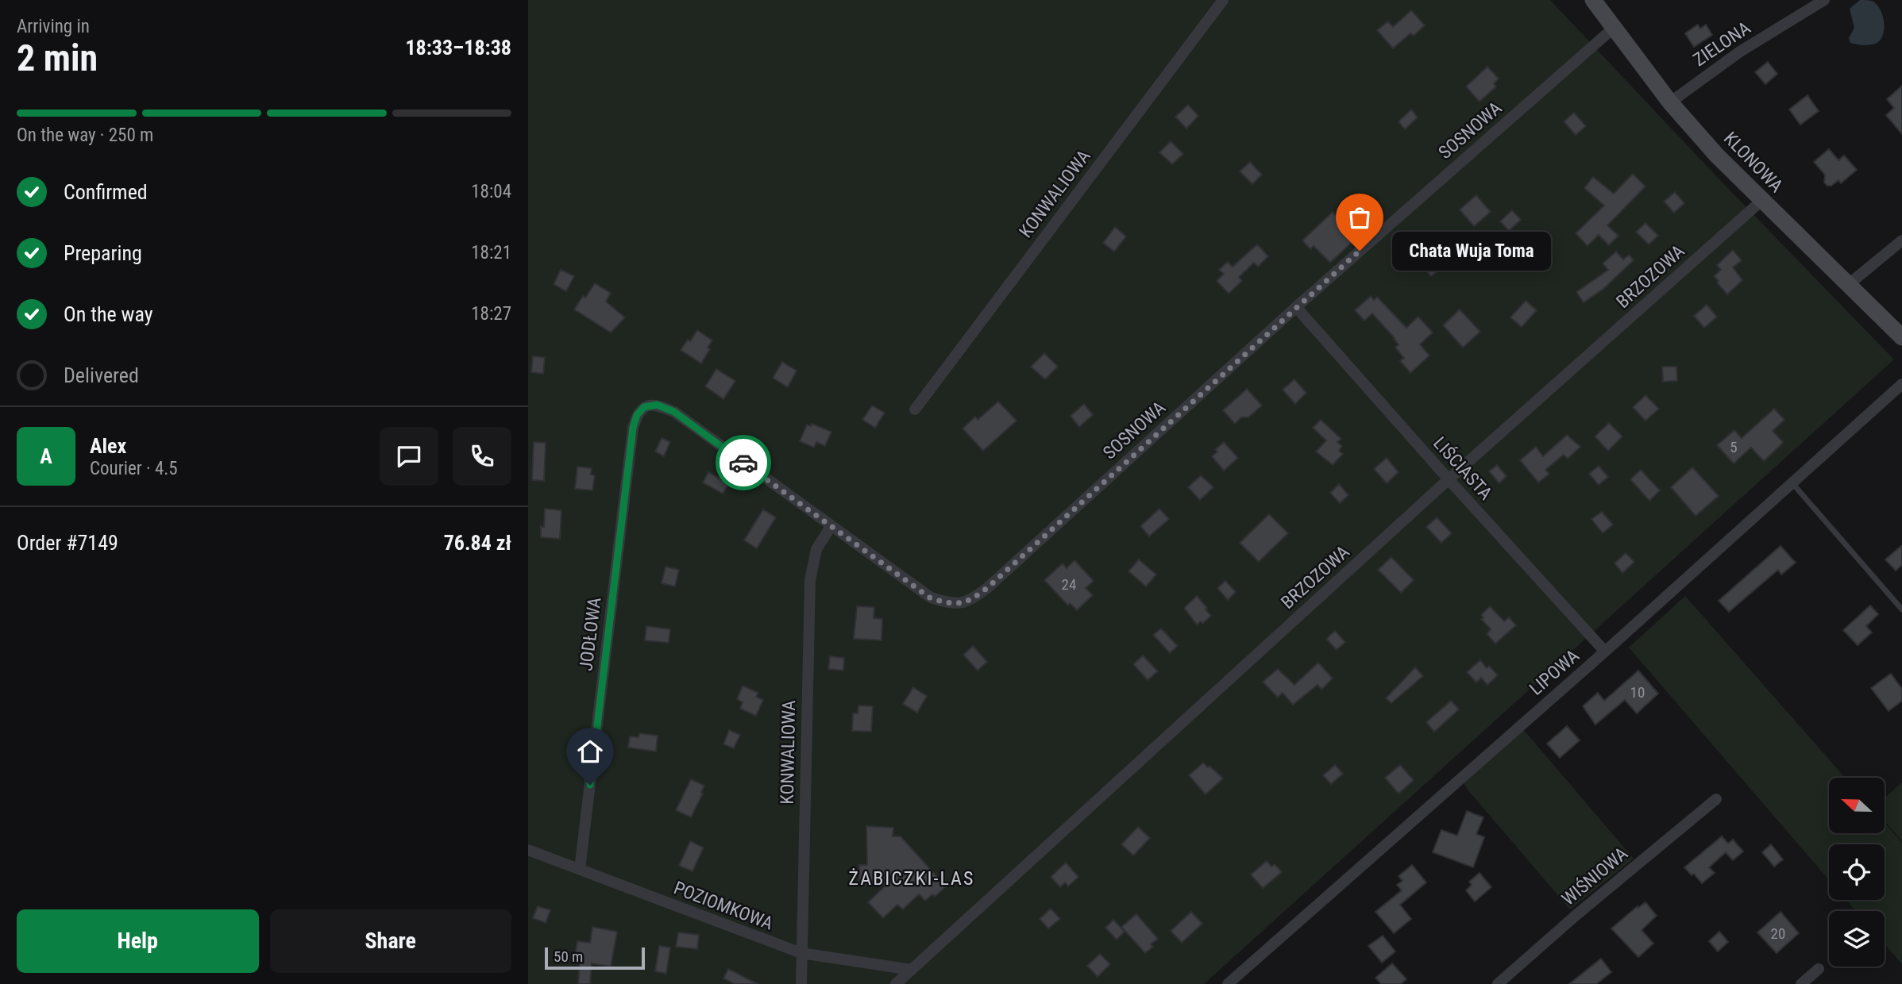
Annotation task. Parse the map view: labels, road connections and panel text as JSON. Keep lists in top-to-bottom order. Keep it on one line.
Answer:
{"streets":{"street":["ZIELONA","SOSNOWA","KLONOWA","KONWALIOWA","BRZOZOWA","LIŚCIASTA","JODŁOWA","LIPOWA","WIŚNIOWA","POZIOMKOWA"]},"crossings":[["ZIELONA","KLONOWA"],["SOSNOWA","KLONOWA"],["SOSNOWA","KONWALIOWA"],["SOSNOWA","LIŚCIASTA"],["SOSNOWA","JODŁOWA"],["KLONOWA","BRZOZOWA"],["KONWALIOWA","POZIOMKOWA"],["BRZOZOWA","LIŚCIASTA"],["BRZOZOWA","POZIOMKOWA"],["LIŚCIASTA","LIPOWA"],["JODŁOWA","POZIOMKOWA"]],"districts":["ŻABICZKI-LAS"],"places":["Chata Wuja Toma"],"house_numbers":["5","24","10","20"],"scale_bar":"50 m","north":"left","page":{"heading":["2 min","Arriving in","18:33–18:38"],"panel":["Alex","Courier · 4.5","Order #7149","76.84 zł"],"bar":"On the way · 250 m","list":[["Confirmed","18:04"],["Preparing","18:21"],["On the way","18:27"],"Delivered"],"bubble":"Chata Wuja Toma","round":"A","buttons":["Help","Share"],"scale":"50 m"}}
